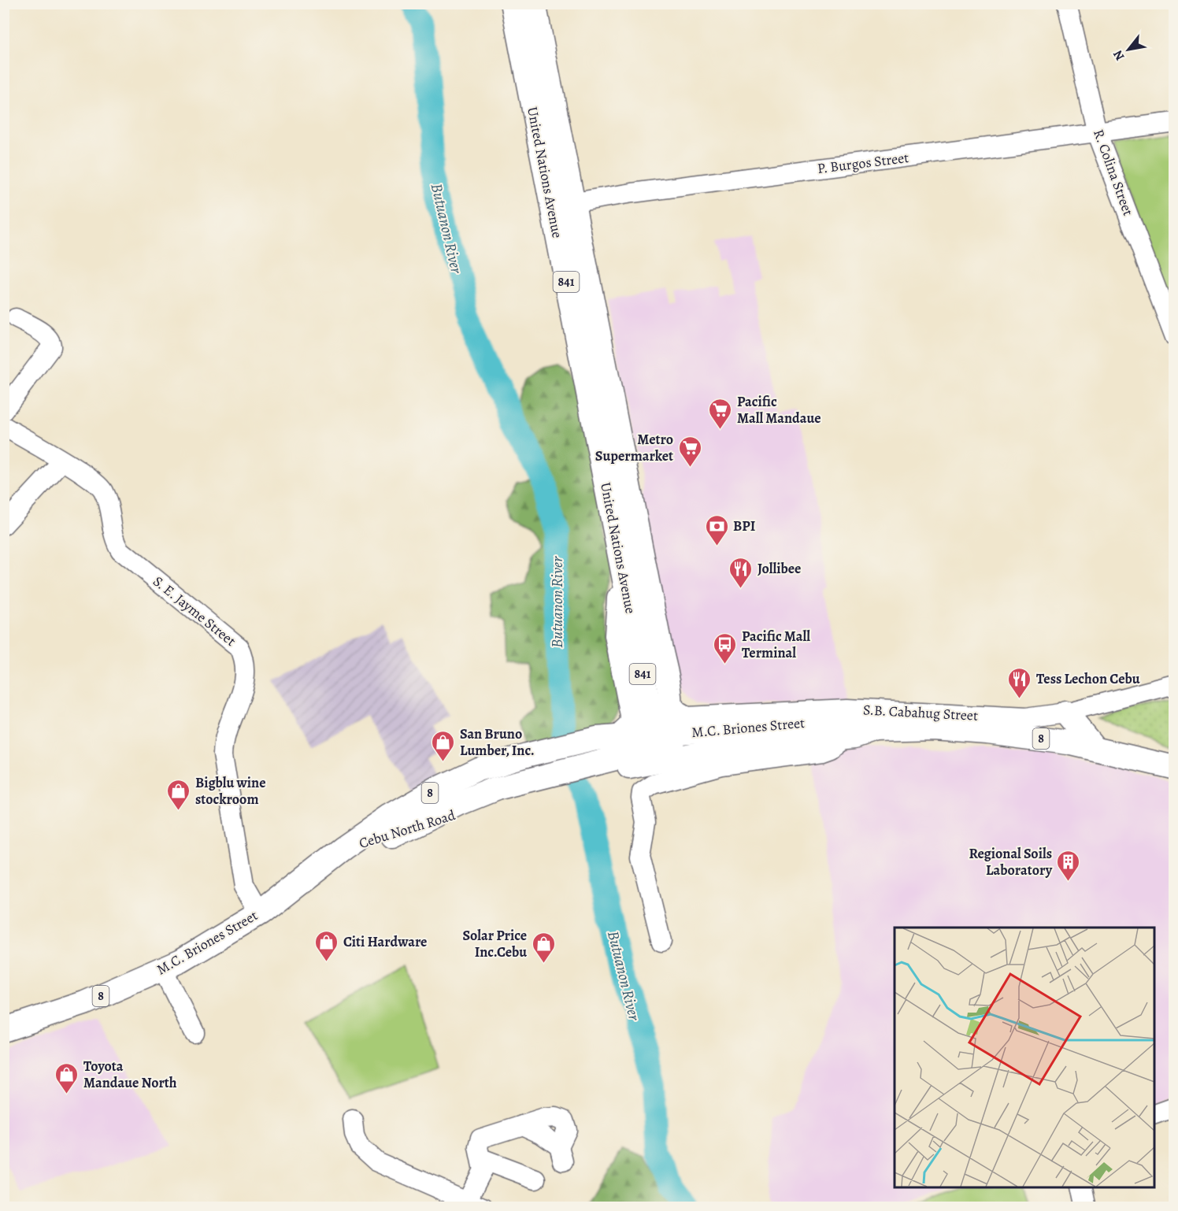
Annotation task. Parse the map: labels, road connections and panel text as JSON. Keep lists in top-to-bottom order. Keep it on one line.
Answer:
{"streets":{"main road":["United Nations Avenue","841","M.C. Briones Street","8","Cebu North Road"],"street":["P. Burgos Street","R. Colina Street","S. E. Jayme Street","S.B. Cabahug Street"]},"crossings":[["P. Burgos Street","United Nations Avenue"],["P. Burgos Street","R. Colina Street"],["United Nations Avenue","S.B. Cabahug Street"],["United Nations Avenue","M.C. Briones Street"],["United Nations Avenue","8"],["S. E. Jayme Street","M.C. Briones Street"],["M.C. Briones Street","8"],["M.C. Briones Street","Cebu North Road"],["8","Cebu North Road"]],"water":["Butuanon River"],"places":{"supermarket":["Pacific Mall Mandaue","Metro Supermarket"],"bank":["BPI"],"restaurant":["Jollibee","Tess Lechon Cebu"],"bus stop":["Pacific Mall Terminal"],"shop":["San Bruno Lumber, Inc.","Bigblu wine stockroom","Citi Hardware","Solar Price Inc.Cebu","Toyota Mandaue North"],"building":["Regional Soils Laboratory"]},"north":"bottom left"}
